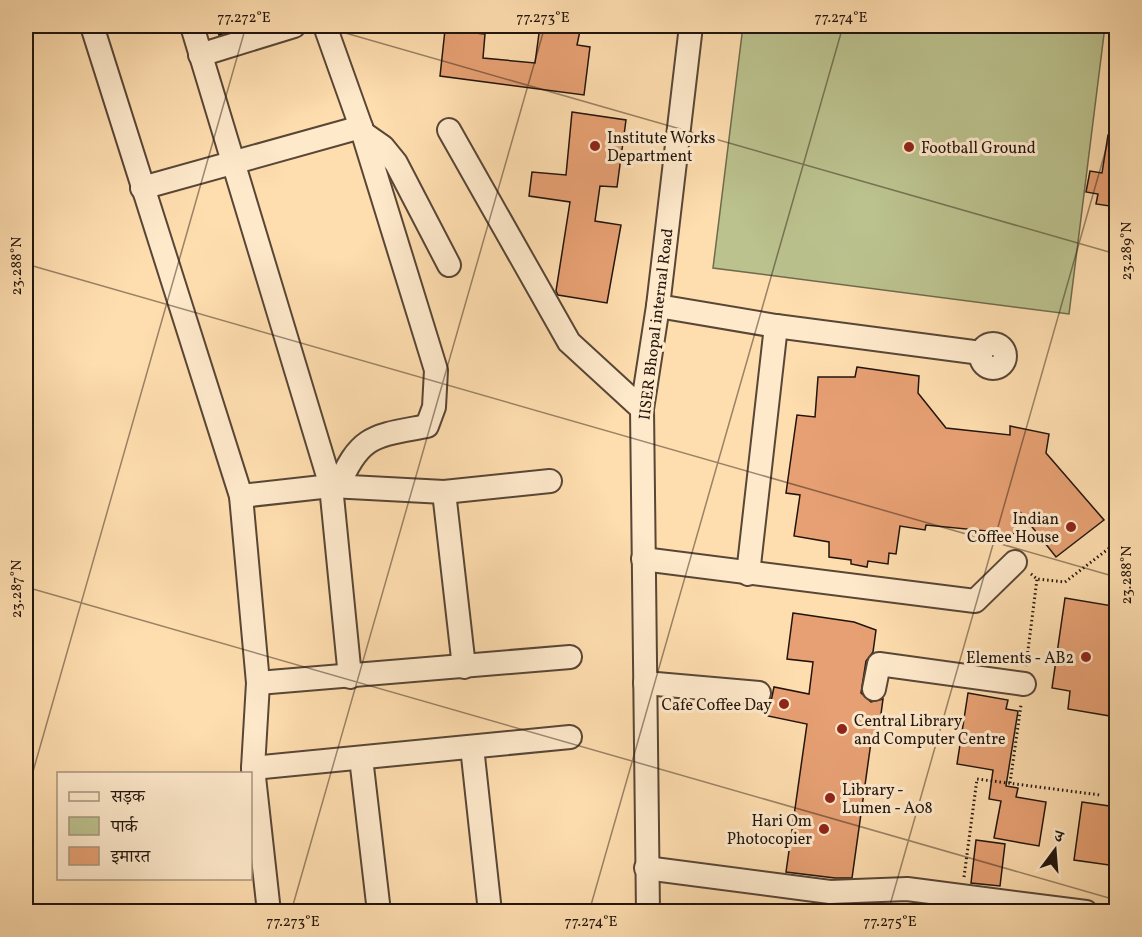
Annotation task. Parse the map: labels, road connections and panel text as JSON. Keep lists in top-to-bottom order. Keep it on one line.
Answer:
{"streets":{"street":["IISER Bhopal internal Road"]},"places":["Institute Works Department","Football Ground","Indian Coffee House","Elements - AB2","Cafe Coffee Day","Central Library and Computer Centre","Library - Lumen - A08","Hari Om Photocopier"],"legend":["सड़क","पार्क","इमारत"],"north":"top","coordinates":["77.272°E","77.273°E","77.274°E","23.289°N","23.288°N","23.287°N","77.275°E"]}
